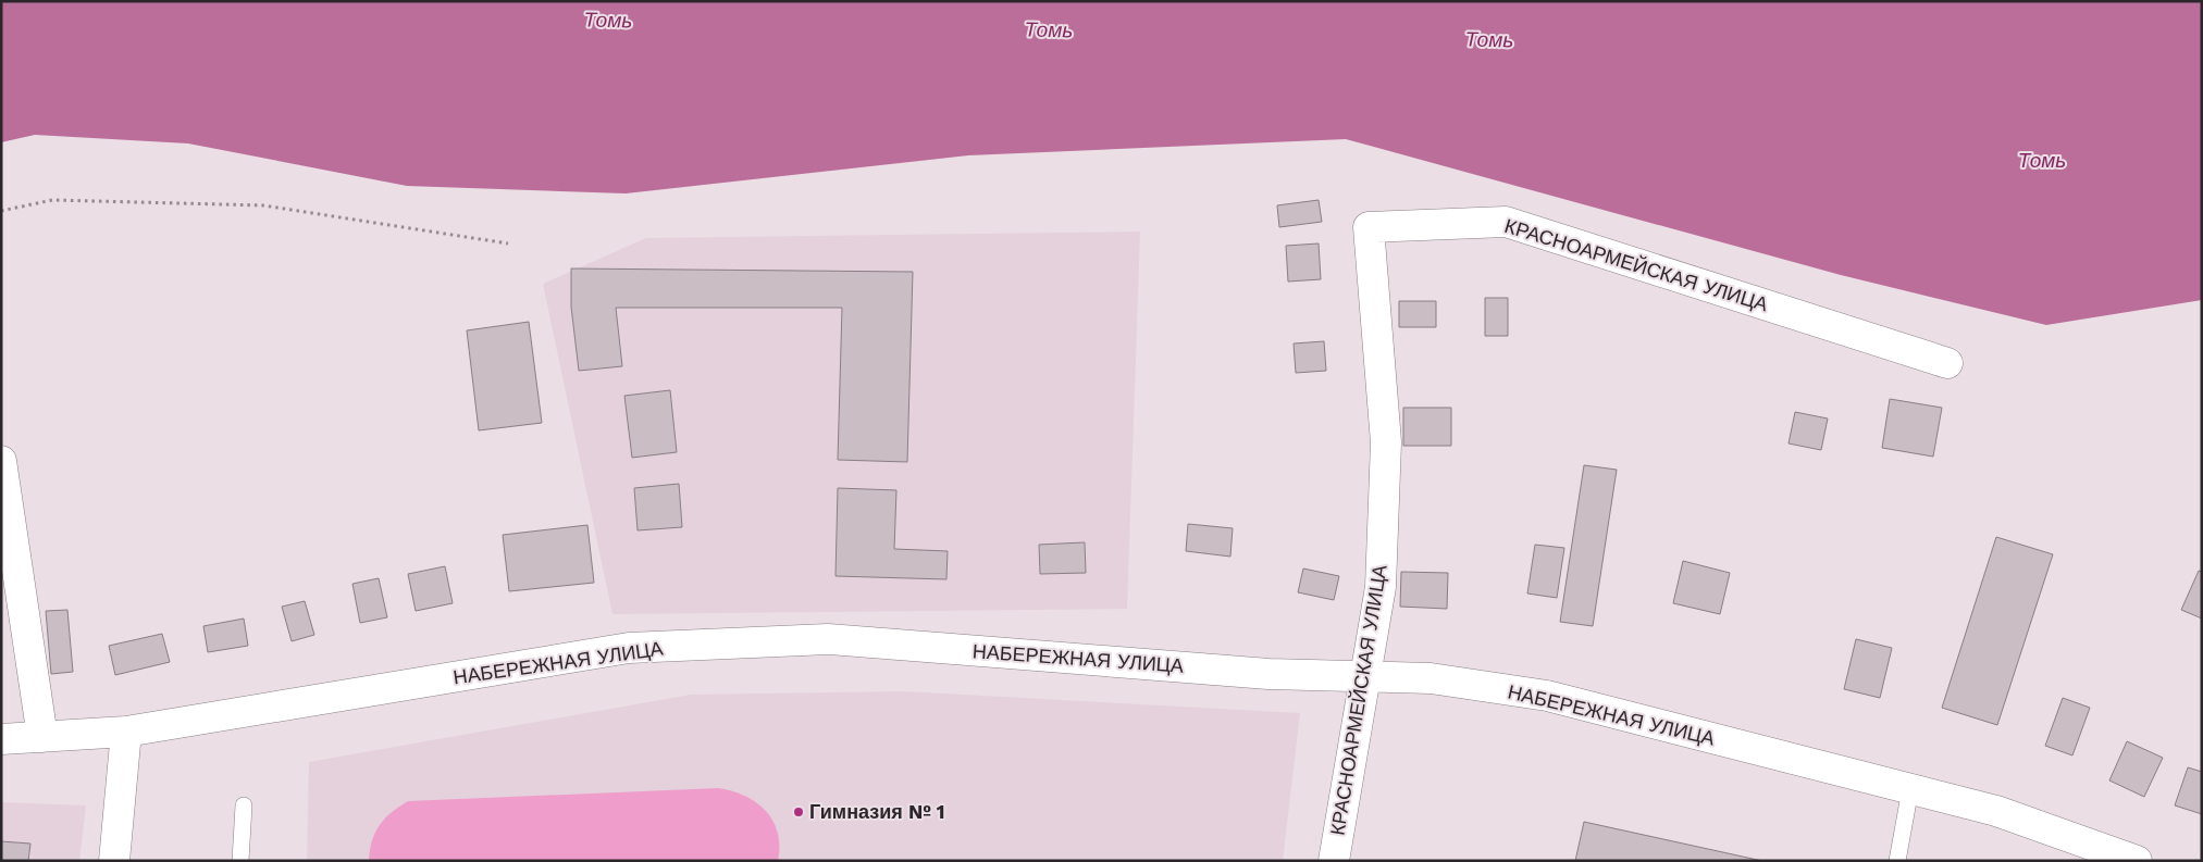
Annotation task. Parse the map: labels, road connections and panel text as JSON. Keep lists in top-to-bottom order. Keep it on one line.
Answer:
{"streets":{"street":["КРАСНОАРМЕЙСКАЯ УЛИЦА","НАБЕРЕЖНАЯ УЛИЦА"]},"crossings":[["КРАСНОАРМЕЙСКАЯ УЛИЦА","НАБЕРЕЖНАЯ УЛИЦА"]],"water":["Томь"],"places":["Гимназия № 1"]}
